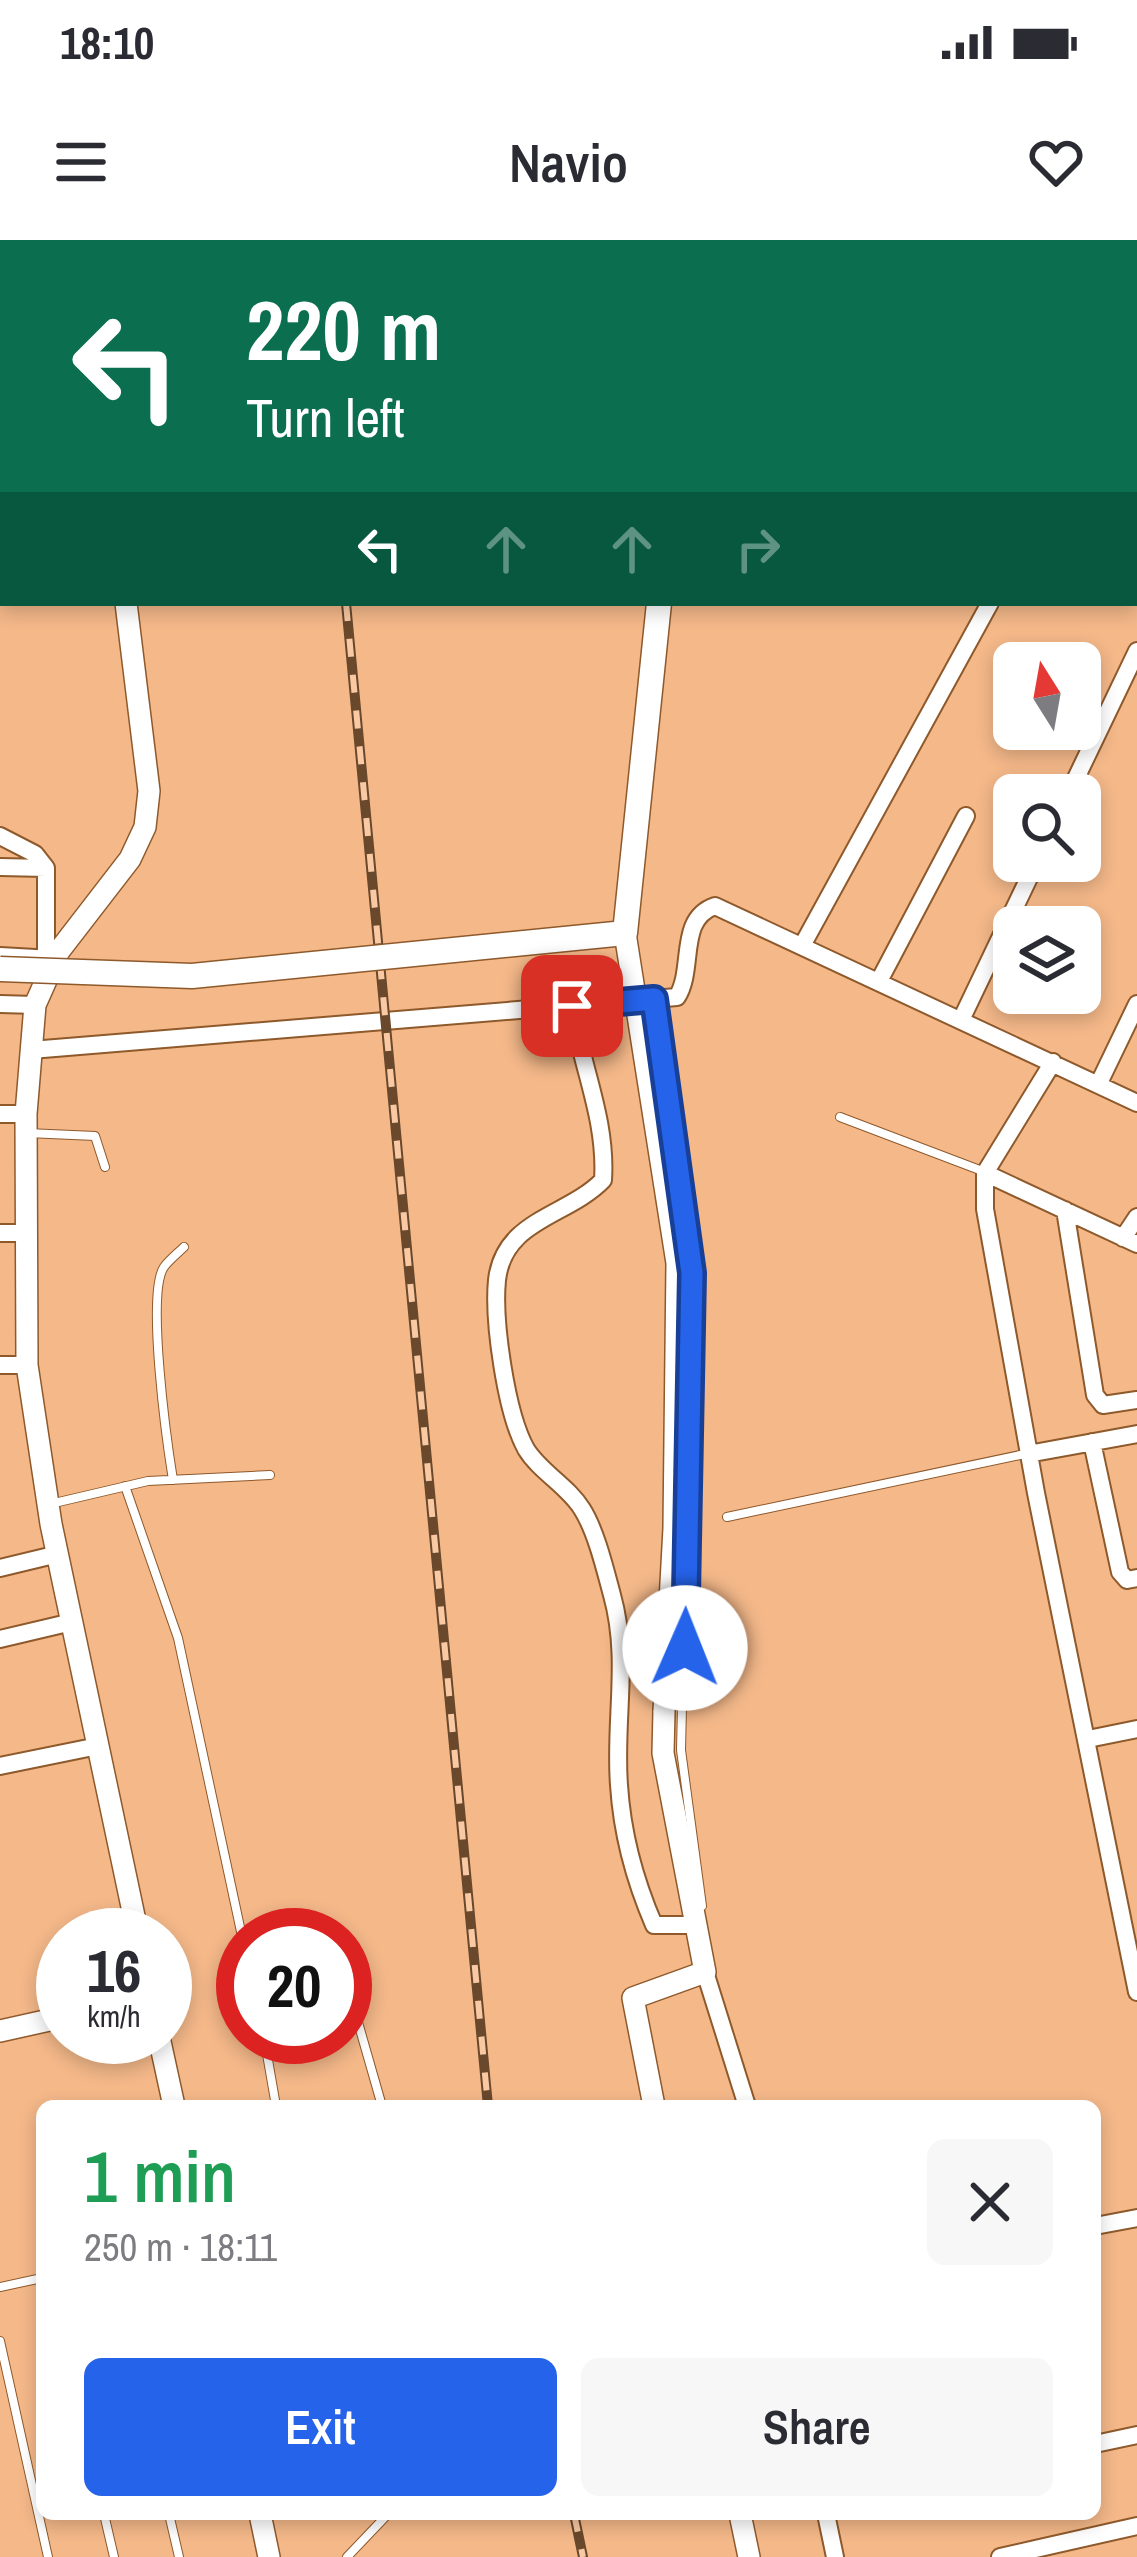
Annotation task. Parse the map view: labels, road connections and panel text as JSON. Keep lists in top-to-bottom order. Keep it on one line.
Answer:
{"north":"top","page":{"status":"18:10","header":"Navio","turn":["220 m","Turn left"],"speed":"16 km/h","limit":"20","heading":["1 min","250 m · 18:11"],"buttons":["Exit","Share"]}}
